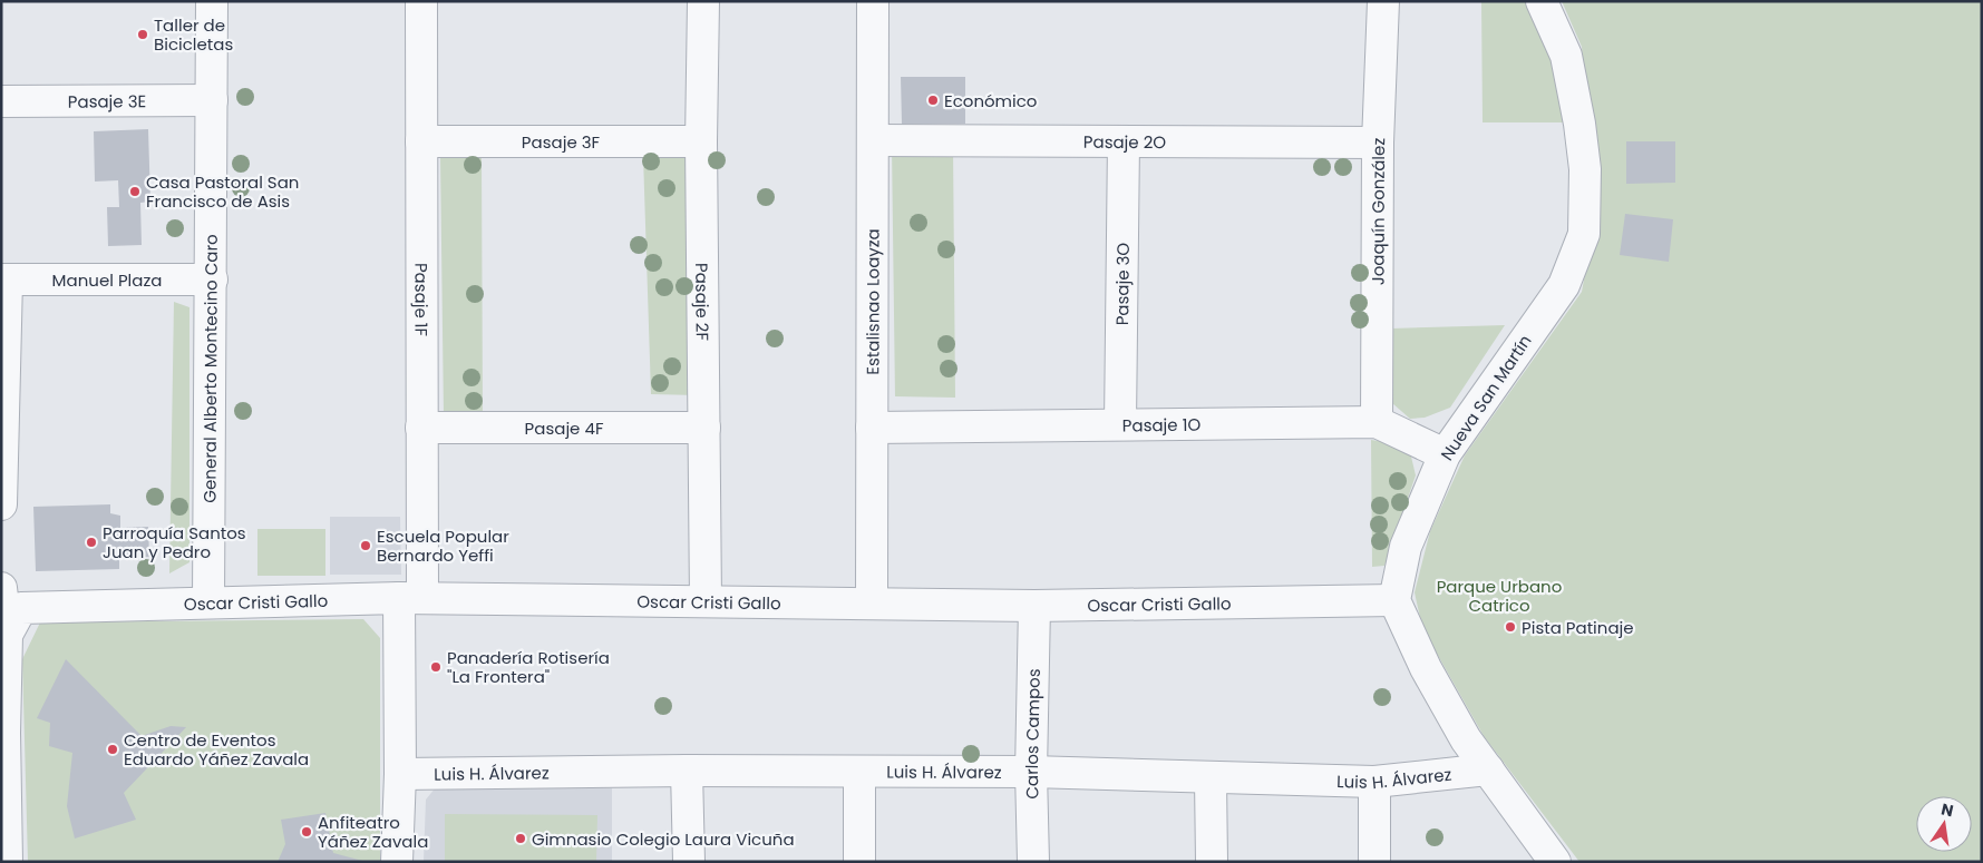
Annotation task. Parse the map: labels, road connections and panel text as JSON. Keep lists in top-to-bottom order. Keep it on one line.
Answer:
{"streets":{"street":["Pasaje 3E","Pasaje 3F","Pasaje 2O","Joaquín González","Manuel Plaza","Pasaje 3O","Pasaje 1F","Pasaje 2F","Estalisnao Loayza","General Alberto Montecino Caro","Nueva San Martín","Pasaje 1O","Pasaje 4F","Oscar Cristi Gallo","Carlos Campos","Luis H. Álvarez"]},"crossings":[["Pasaje 3E","General Alberto Montecino Caro"],["Pasaje 3F","Pasaje 1F"],["Pasaje 3F","Pasaje 2F"],["Pasaje 2O","Joaquín González"],["Pasaje 2O","Pasaje 3O"],["Pasaje 2O","Estalisnao Loayza"],["Joaquín González","Pasaje 1O"],["Manuel Plaza","General Alberto Montecino Caro"],["Pasaje 3O","Pasaje 1O"],["Pasaje 1F","Pasaje 4F"],["Pasaje 1F","Oscar Cristi Gallo"],["Pasaje 2F","Pasaje 4F"],["Pasaje 2F","Oscar Cristi Gallo"],["Estalisnao Loayza","Pasaje 1O"],["Estalisnao Loayza","Oscar Cristi Gallo"],["General Alberto Montecino Caro","Oscar Cristi Gallo"],["Nueva San Martín","Pasaje 1O"],["Nueva San Martín","Oscar Cristi Gallo"],["Oscar Cristi Gallo","Carlos Campos"],["Carlos Campos","Luis H. Álvarez"]],"parks":["Parque Urbano Catrico"],"places":["Taller de Bicicletas","Económico","Casa Pastoral San Francisco de Asis","Parroquía Santos Juan y Pedro","Escuela Popular Bernardo Yeffi","Pista Patinaje","Panadería Rotisería \"La Frontera\"","Centro de Eventos Eduardo Yáñez Zavala","Anfiteatro Yáñez Zavala","Gimnasio Colegio Laura Vicuña"],"north":"top"}
